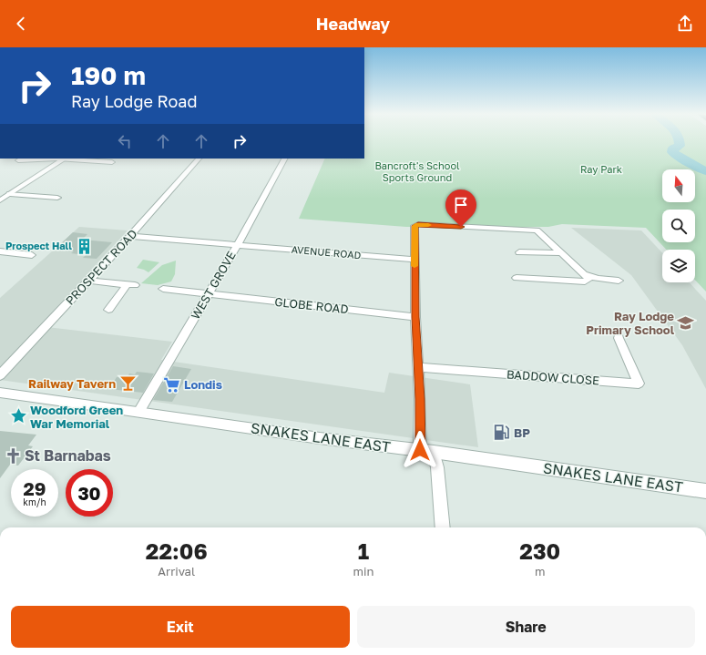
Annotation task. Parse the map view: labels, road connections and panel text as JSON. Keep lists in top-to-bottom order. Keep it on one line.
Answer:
{"streets":{"street":["AVENUE ROAD","PROSPECT ROAD","WEST GROVE","GLOBE ROAD","BADDOW CLOSE","SNAKES LANE EAST"]},"crossings":[["AVENUE ROAD","PROSPECT ROAD"],["AVENUE ROAD","WEST GROVE"],["WEST GROVE","GLOBE ROAD"],["WEST GROVE","SNAKES LANE EAST"]],"parks":["Bancroft's School Sports Ground","Ray Park"],"places":{"building":["Prospect Hall"],"school or university":["Ray Lodge Primary School"],"bar":["Railway Tavern"],"supermarket":["Londis"],"place":["Woodford Green War Memorial"],"fuel station":["BP"],"church":["St Barnabas"]},"north":"top","page":{"header":"Headway","turn":["190 m","Ray Lodge Road"],"speed":"29 km/h","limit":"30","eta":["22:06","Arrival","1","min","230","m"],"buttons":["Exit","Share"]}}
